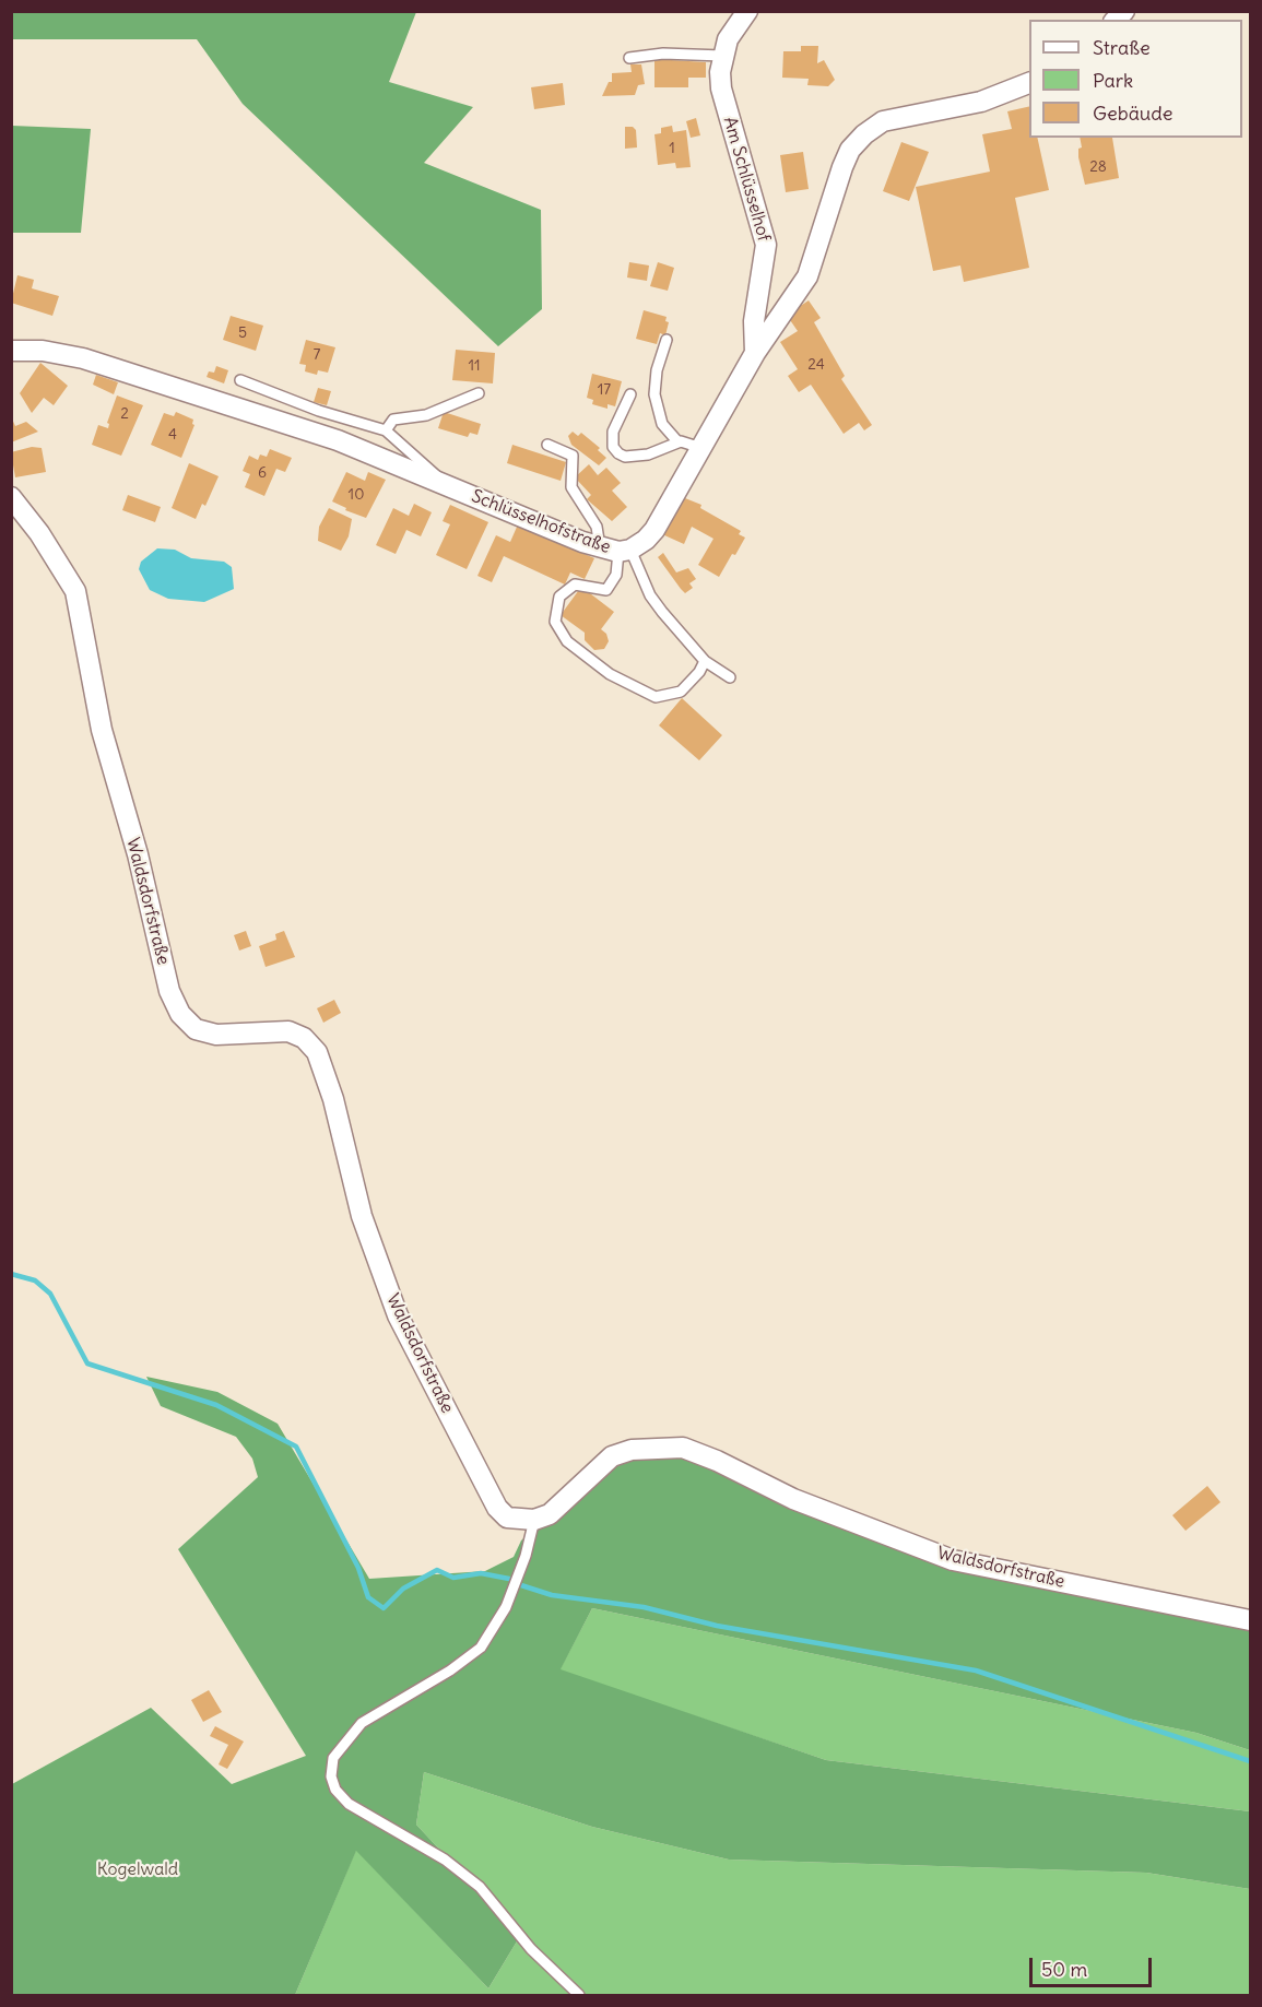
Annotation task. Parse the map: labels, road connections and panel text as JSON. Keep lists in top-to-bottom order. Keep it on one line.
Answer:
{"streets":{"street":["Am Schlüsselhof","Schlüsselhofstraße","Waldsdorfstraße"]},"crossings":[["Am Schlüsselhof","Schlüsselhofstraße"]],"parks":["Kogelwald"],"house_numbers":["1","28","5","7","24","11","17","2","4","6","10"],"legend":["Straße","Park","Gebäude"],"scale_bar":"50 m"}
